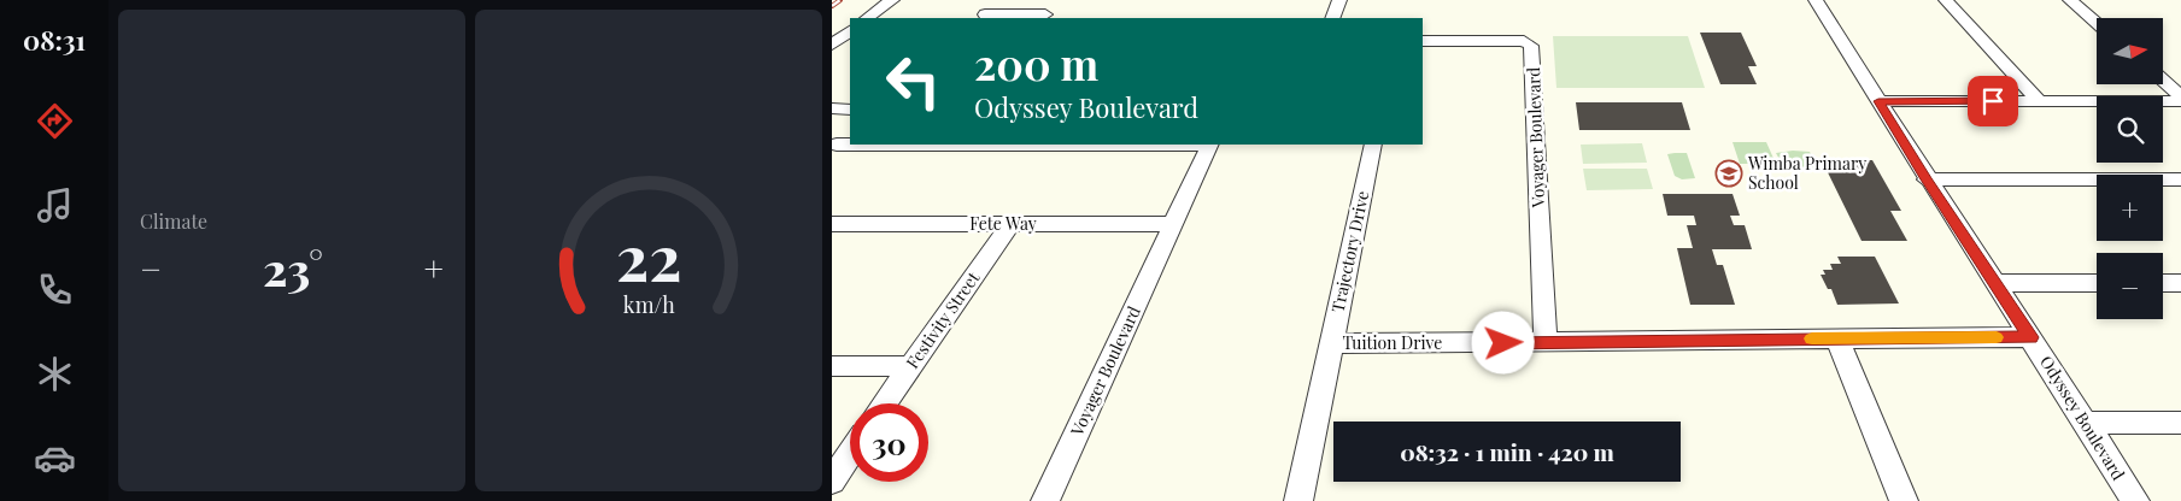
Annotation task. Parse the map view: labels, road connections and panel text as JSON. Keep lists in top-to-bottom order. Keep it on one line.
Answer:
{"streets":{"street":["Voyager Boulevard","Fete Way","Trajectory Drive","Festivity Street","Tuition Drive","Odyssey Boulevard"]},"crossings":[["Voyager Boulevard","Fete Way"],["Voyager Boulevard","Tuition Drive"],["Fete Way","Festivity Street"],["Trajectory Drive","Tuition Drive"],["Tuition Drive","Odyssey Boulevard"]],"places":{"school or university":["Wimba Primary School"]},"north":"right","page":{"tabs":"08:31","tile":"Climate","map_buttons":["+","−"],"turn":["200 m","Odyssey Boulevard"],"heat":["−","23°","+"],"limit":"30","trip":"08:32 · 1 min · 420 m","gauge":["22","km/h"]}}
